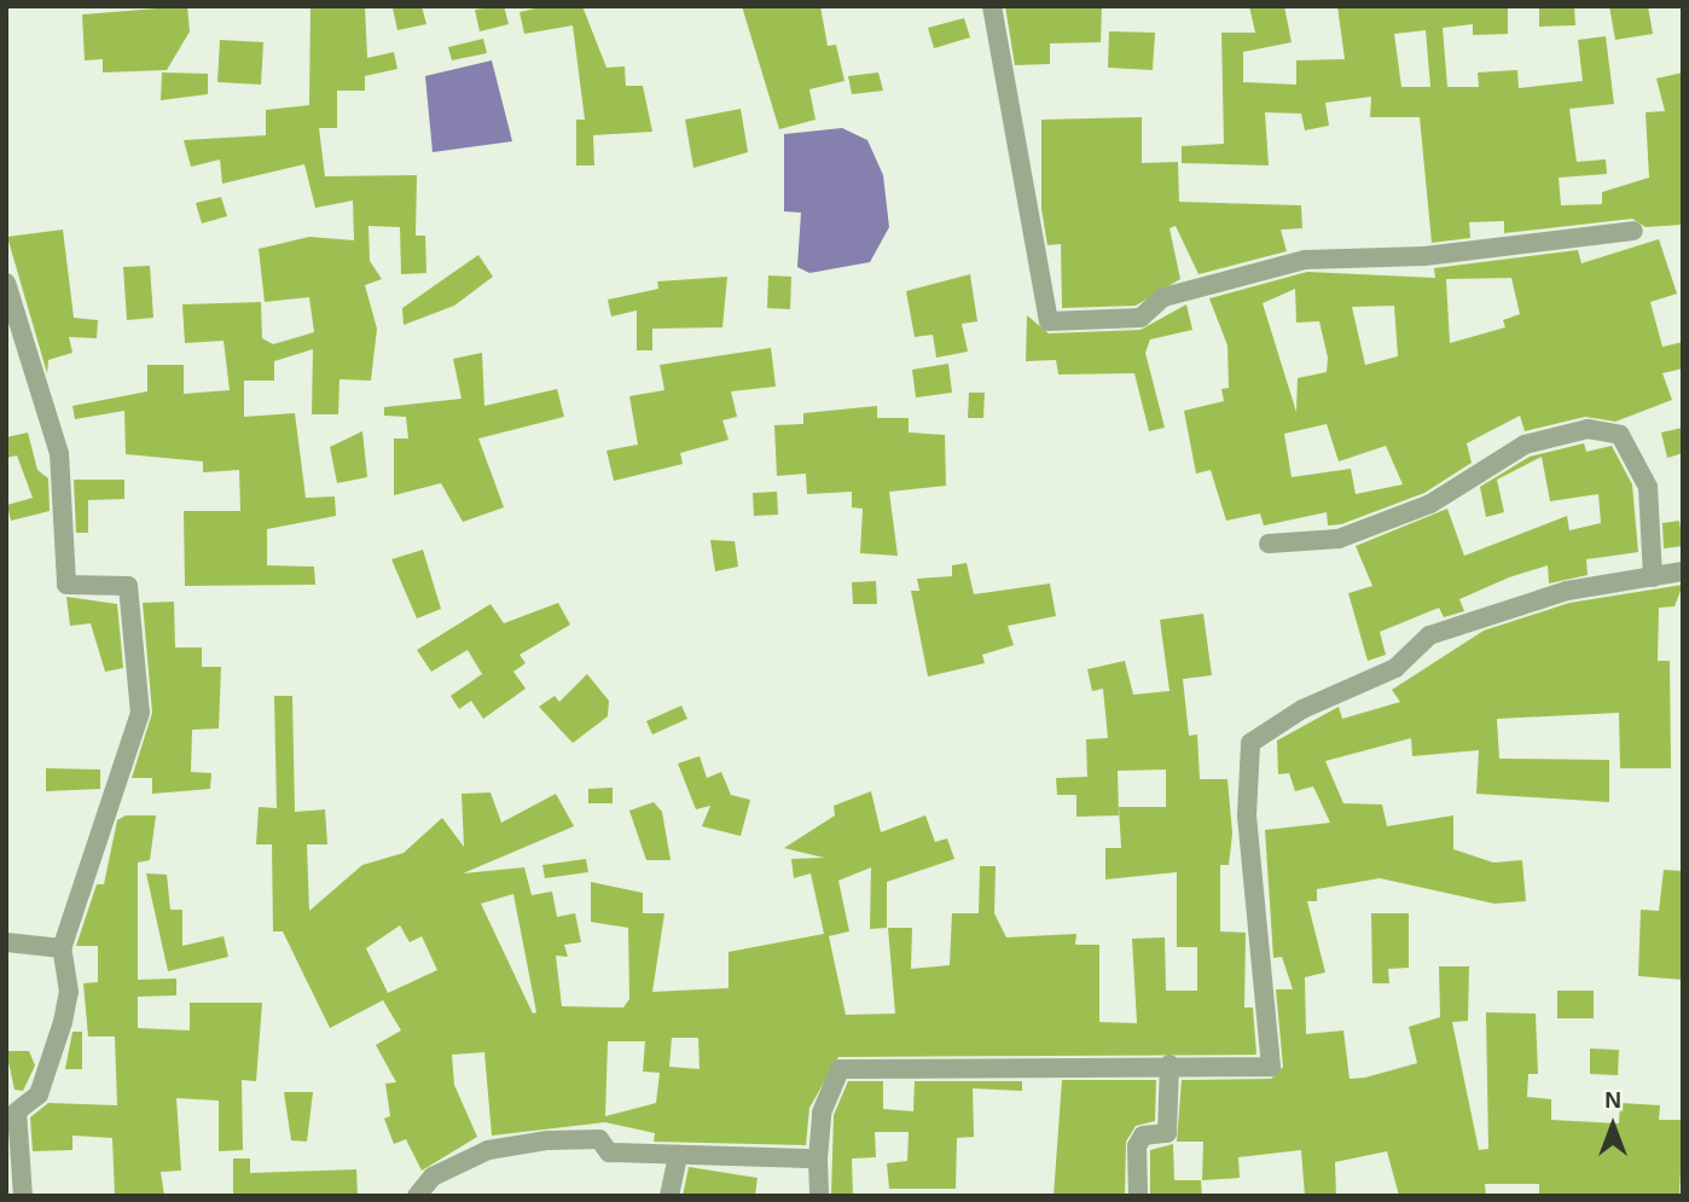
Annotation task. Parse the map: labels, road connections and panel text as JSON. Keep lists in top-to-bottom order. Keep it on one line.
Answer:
{"north":"top"}
